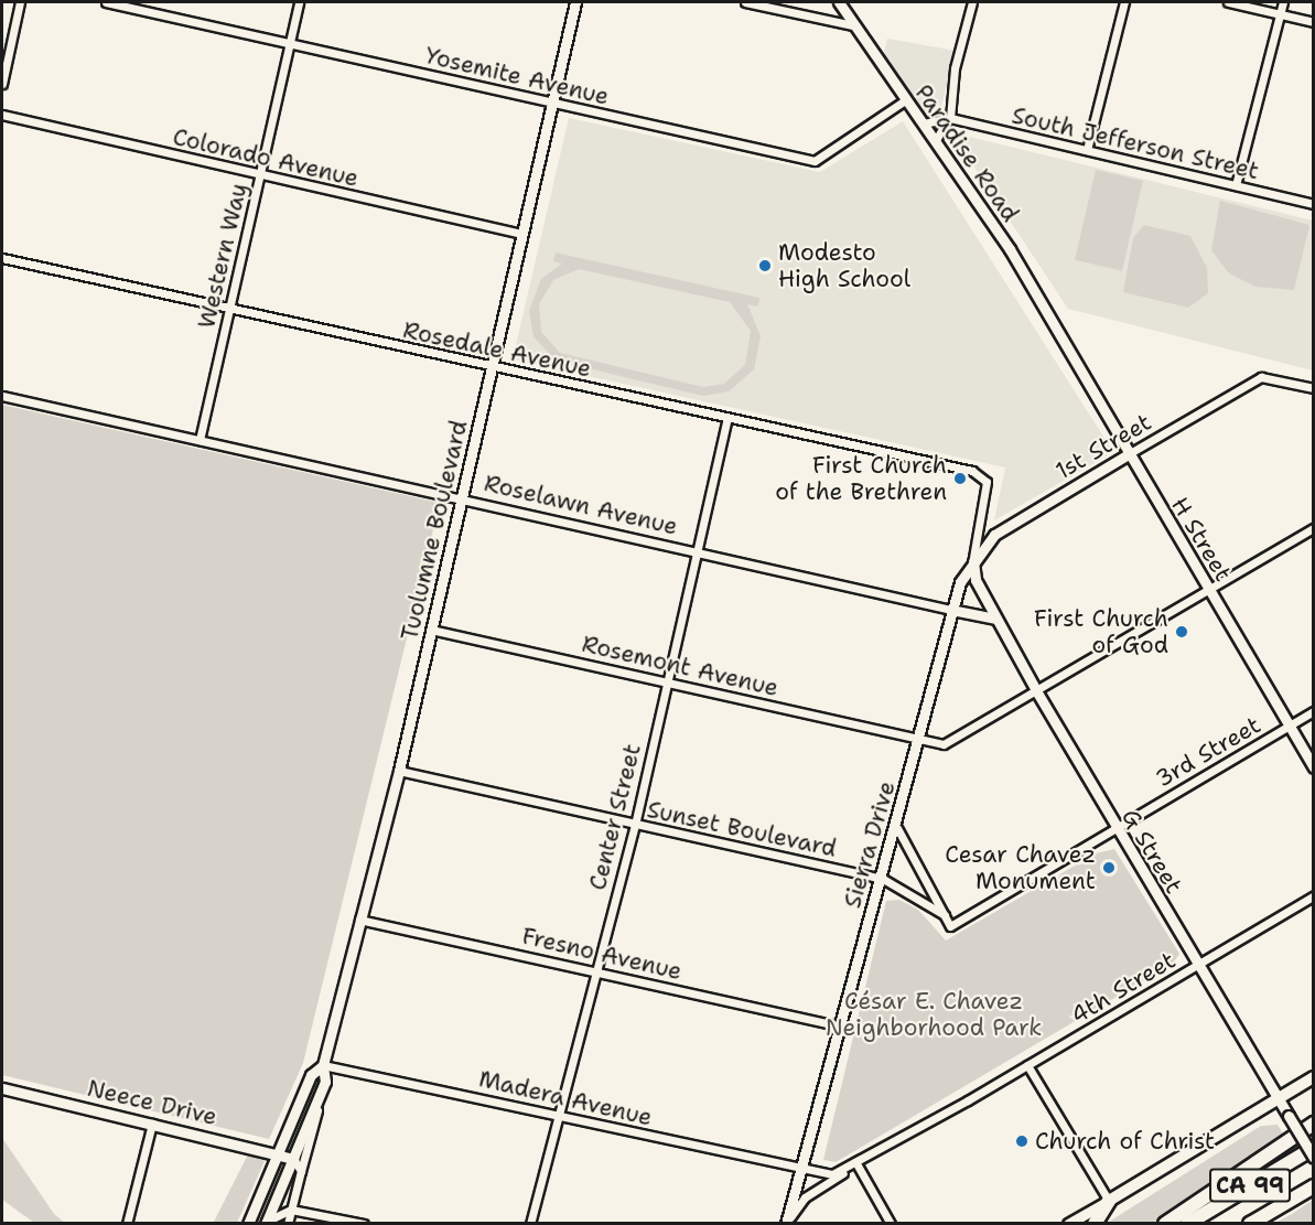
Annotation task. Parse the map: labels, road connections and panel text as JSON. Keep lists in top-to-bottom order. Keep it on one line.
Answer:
{"streets":{"highway":["CA 99"],"main road":["Paradise Road","1st Street","Roselawn Avenue","Tuolumne Boulevard","H Street","Sierra Drive","G Street","Neece Drive"],"street":["Yosemite Avenue","South Jefferson Street","Colorado Avenue","Western Way","Rosedale Avenue","Rosemont Avenue","3rd Street","Center Street","Sunset Boulevard","Fresno Avenue","4th Street","Madera Avenue"]},"crossings":[["Yosemite Avenue","Paradise Road"],["Yosemite Avenue","Western Way"],["Yosemite Avenue","Tuolumne Boulevard"],["South Jefferson Street","Paradise Road"],["Paradise Road","H Street"],["Colorado Avenue","Western Way"],["Colorado Avenue","Tuolumne Boulevard"],["Western Way","Rosedale Avenue"],["Western Way","Roselawn Avenue"],["Rosedale Avenue","Tuolumne Boulevard"],["Rosedale Avenue","Center Street"],["Rosedale Avenue","Sierra Drive"],["1st Street","H Street"],["1st Street","Sierra Drive"],["1st Street","G Street"],["Roselawn Avenue","Tuolumne Boulevard"],["Roselawn Avenue","Center Street"],["Roselawn Avenue","Sierra Drive"],["Roselawn Avenue","G Street"],["Tuolumne Boulevard","Rosemont Avenue"],["Tuolumne Boulevard","Sunset Boulevard"],["Tuolumne Boulevard","Fresno Avenue"],["Tuolumne Boulevard","Madera Avenue"],["Tuolumne Boulevard","Neece Drive"],["H Street","Rosemont Avenue"],["H Street","3rd Street"],["Rosemont Avenue","Center Street"],["Rosemont Avenue","Sierra Drive"],["Rosemont Avenue","G Street"],["3rd Street","G Street"],["Center Street","Sunset Boulevard"],["Center Street","Fresno Avenue"],["Center Street","Madera Avenue"],["Sunset Boulevard","Sierra Drive"],["Sierra Drive","G Street"],["Sierra Drive","Fresno Avenue"],["Sierra Drive","4th Street"],["Sierra Drive","Madera Avenue"],["G Street","4th Street"],["4th Street","Madera Avenue"]],"parks":["César E. Chavez Neighborhood Park"],"places":["Modesto High School","First Church of the Brethren","First Church of God","Cesar Chavez Monument","Church of Christ"]}
